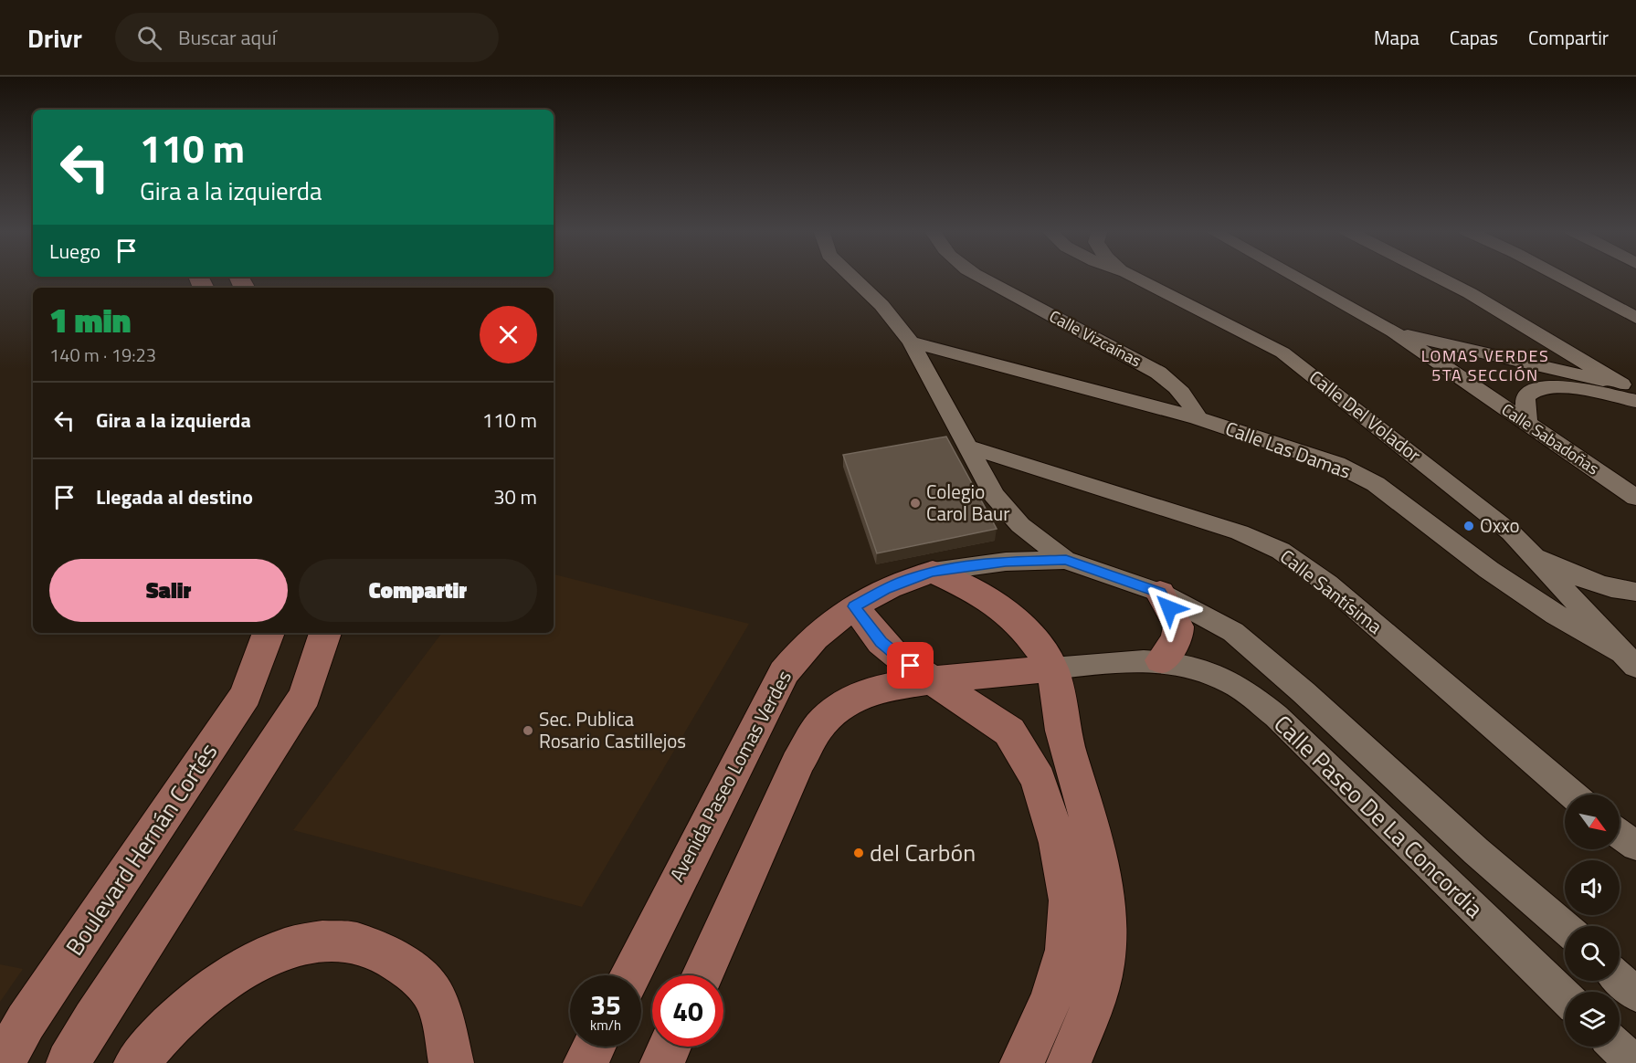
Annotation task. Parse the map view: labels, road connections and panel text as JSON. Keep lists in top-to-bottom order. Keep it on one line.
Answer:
{"streets":{"main road":["Avenida Paseo Lomas Verdes","Boulevard Hernán Cortés"],"street":["Calle Vizcaínas","Calle Del Volador","Calle Sabadoñas","Calle Las Damas","Calle Santísima","Calle Paseo De La Concordia"]},"crossings":[["Calle Vizcaínas","Calle Las Damas"],["Calle Del Volador","Calle Las Damas"],["Avenida Paseo Lomas Verdes","Calle Paseo De La Concordia"]],"districts":["LOMAS VERDES 5TA SECCIÓN"],"places":["Colegio Carol Baur","Oxxo","Sec. Publica Rosario Castillejos","del Carbón"],"north":"bottom right","page":{"header":"Drivr","search":"Buscar aquí","nav":["Mapa","Capas","Compartir"],"turn":["110 m","Gira a la izquierda"],"then":"Luego","heading":["1 min","140 m · 19:23"],"list":[{"name":"Gira a la izquierda","value":"110 m"},{"name":"Llegada al destino","value":"30 m"}],"buttons":["Salir","Compartir"],"speed":"35 km/h","limit":"40"}}
